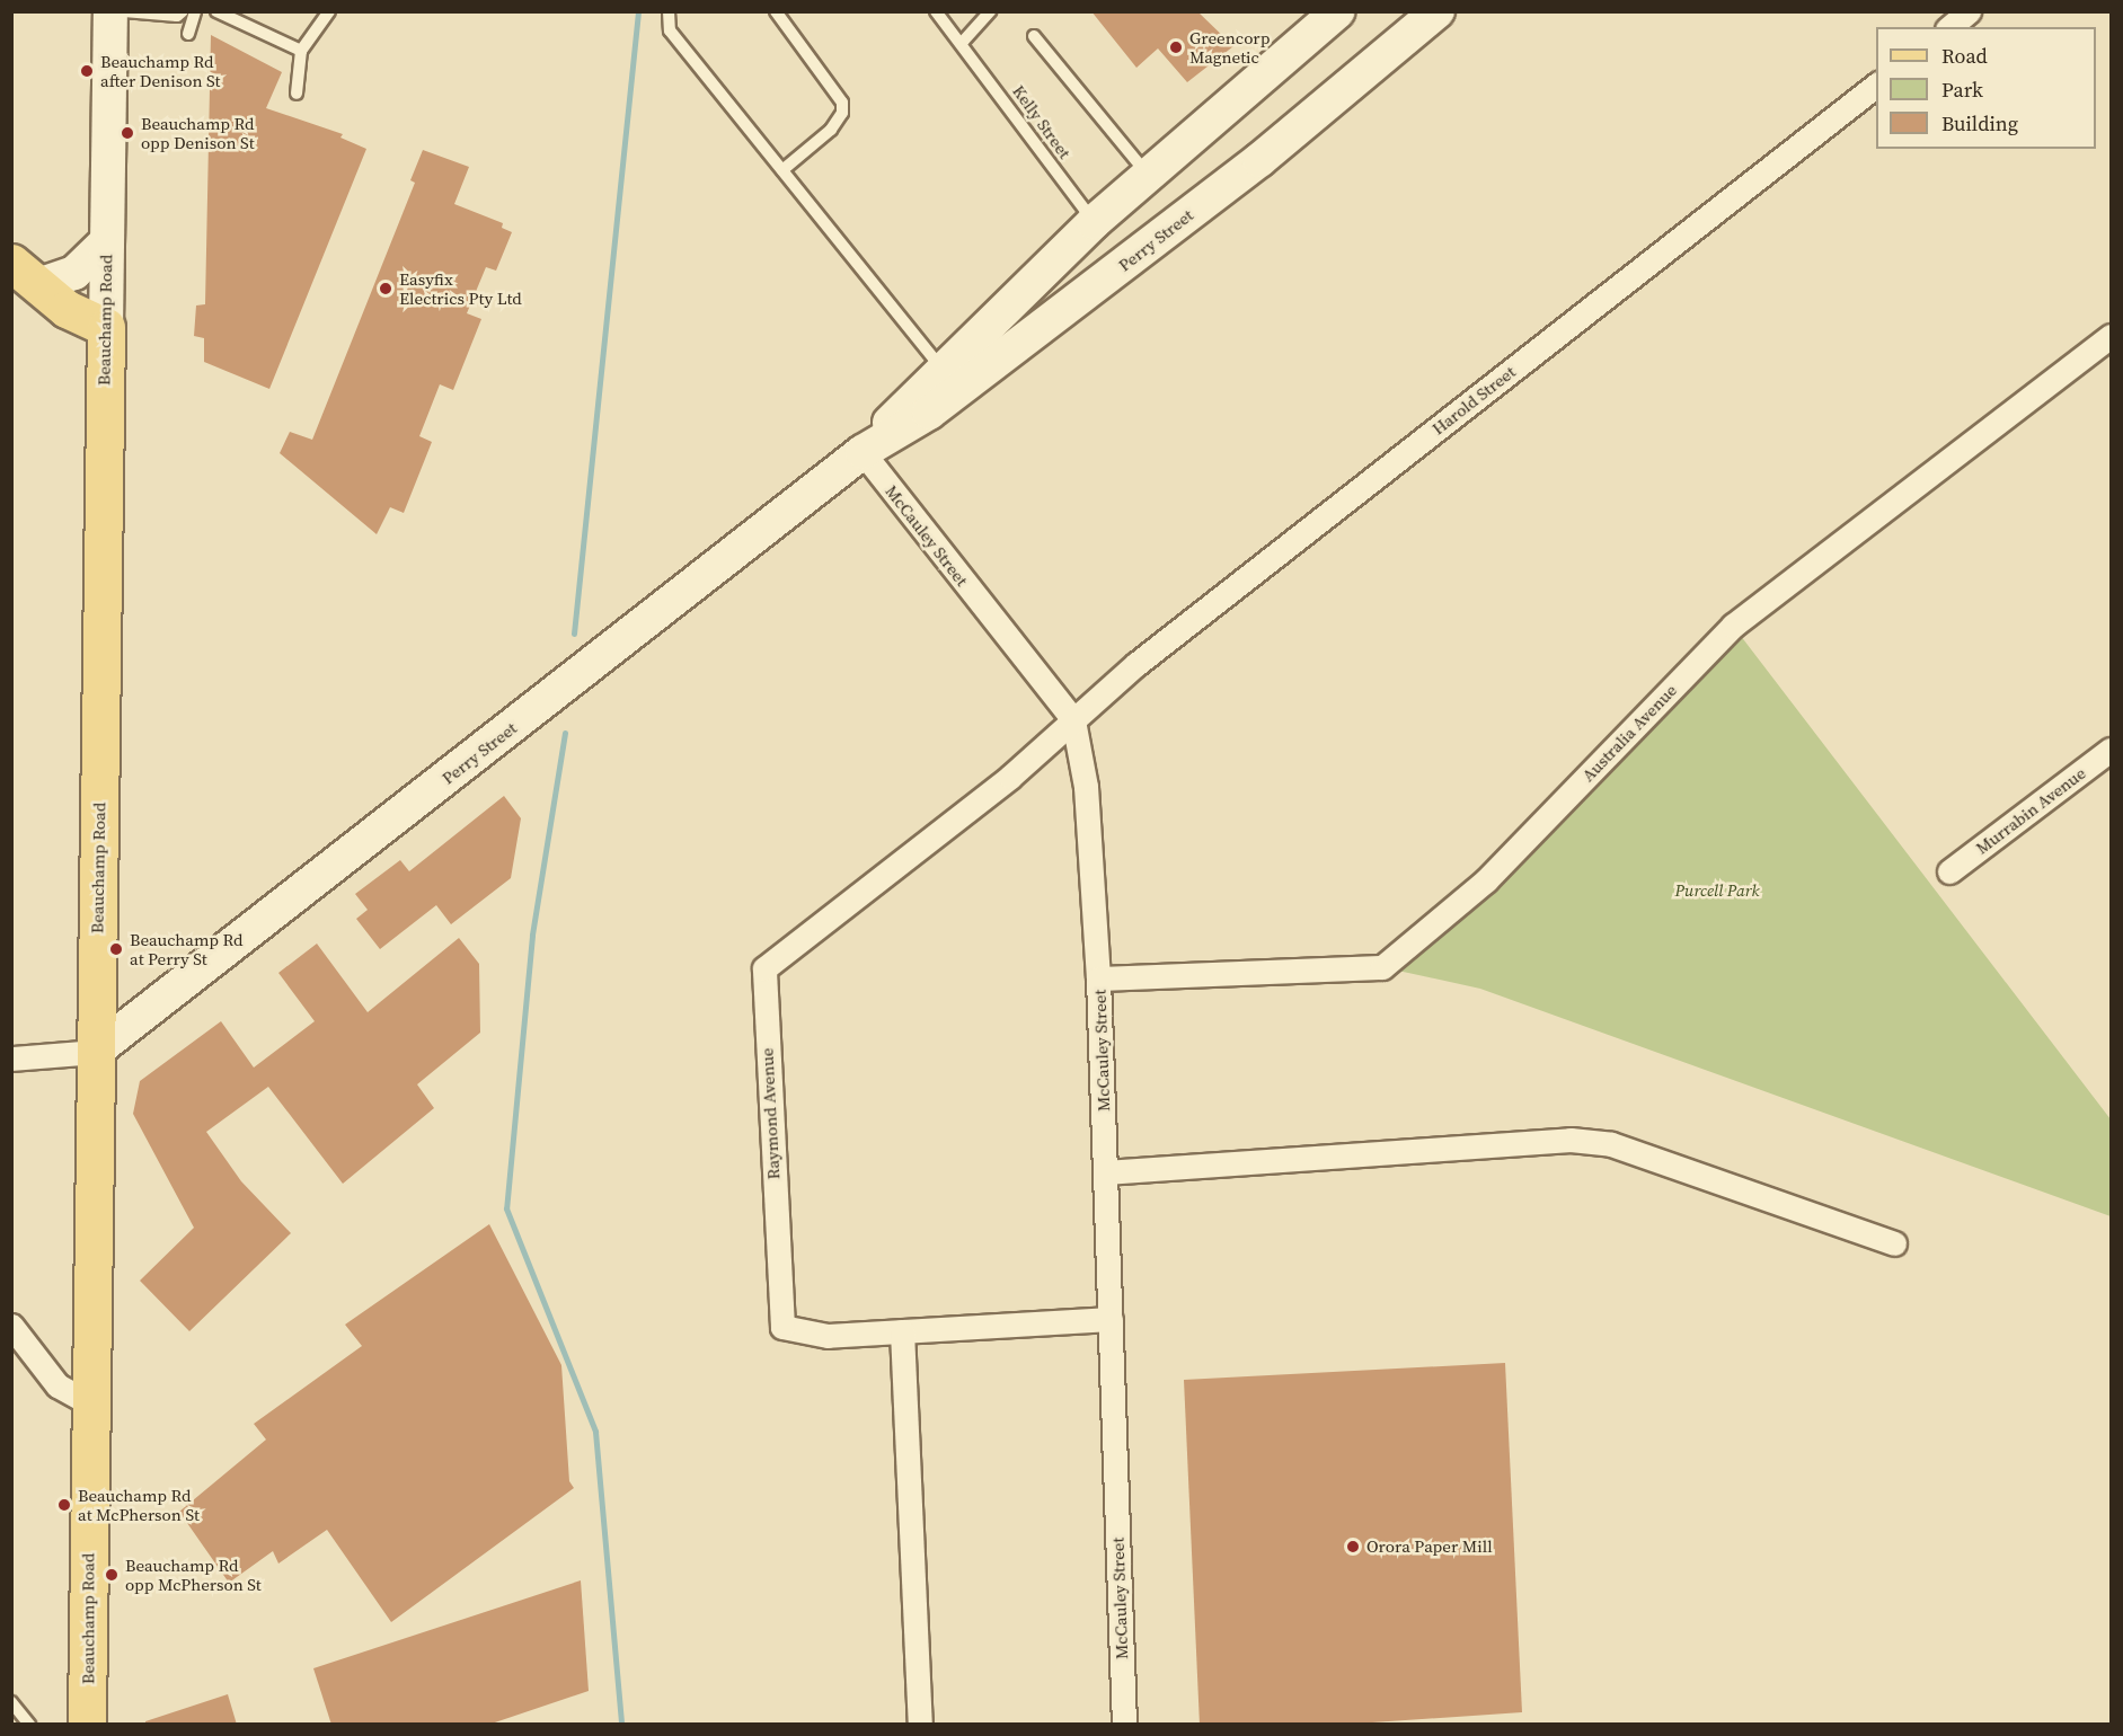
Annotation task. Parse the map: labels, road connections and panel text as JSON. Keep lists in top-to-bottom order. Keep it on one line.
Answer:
{"streets":{"main road":["Beauchamp Road"],"street":["Perry Street","Harold Street","McCauley Street","Australia Avenue","Murrabin Avenue","Raymond Avenue"],"lane":["Kelly Street"]},"crossings":[["Kelly Street","Perry Street"],["Perry Street","Beauchamp Road"],["Perry Street","McCauley Street"],["Harold Street","McCauley Street"],["Harold Street","Raymond Avenue"],["McCauley Street","Australia Avenue"],["McCauley Street","Raymond Avenue"]],"parks":["Purcell Park"],"places":["Greencorp Magnetic","Beauchamp Rd after Denison St","Beauchamp Rd opp Denison St","Easyfix Electrics Pty Ltd","Beauchamp Rd at Perry St","Beauchamp Rd at McPherson St","Orora Paper Mill","Beauchamp Rd opp McPherson St"],"legend":["Road","Park","Building"]}
